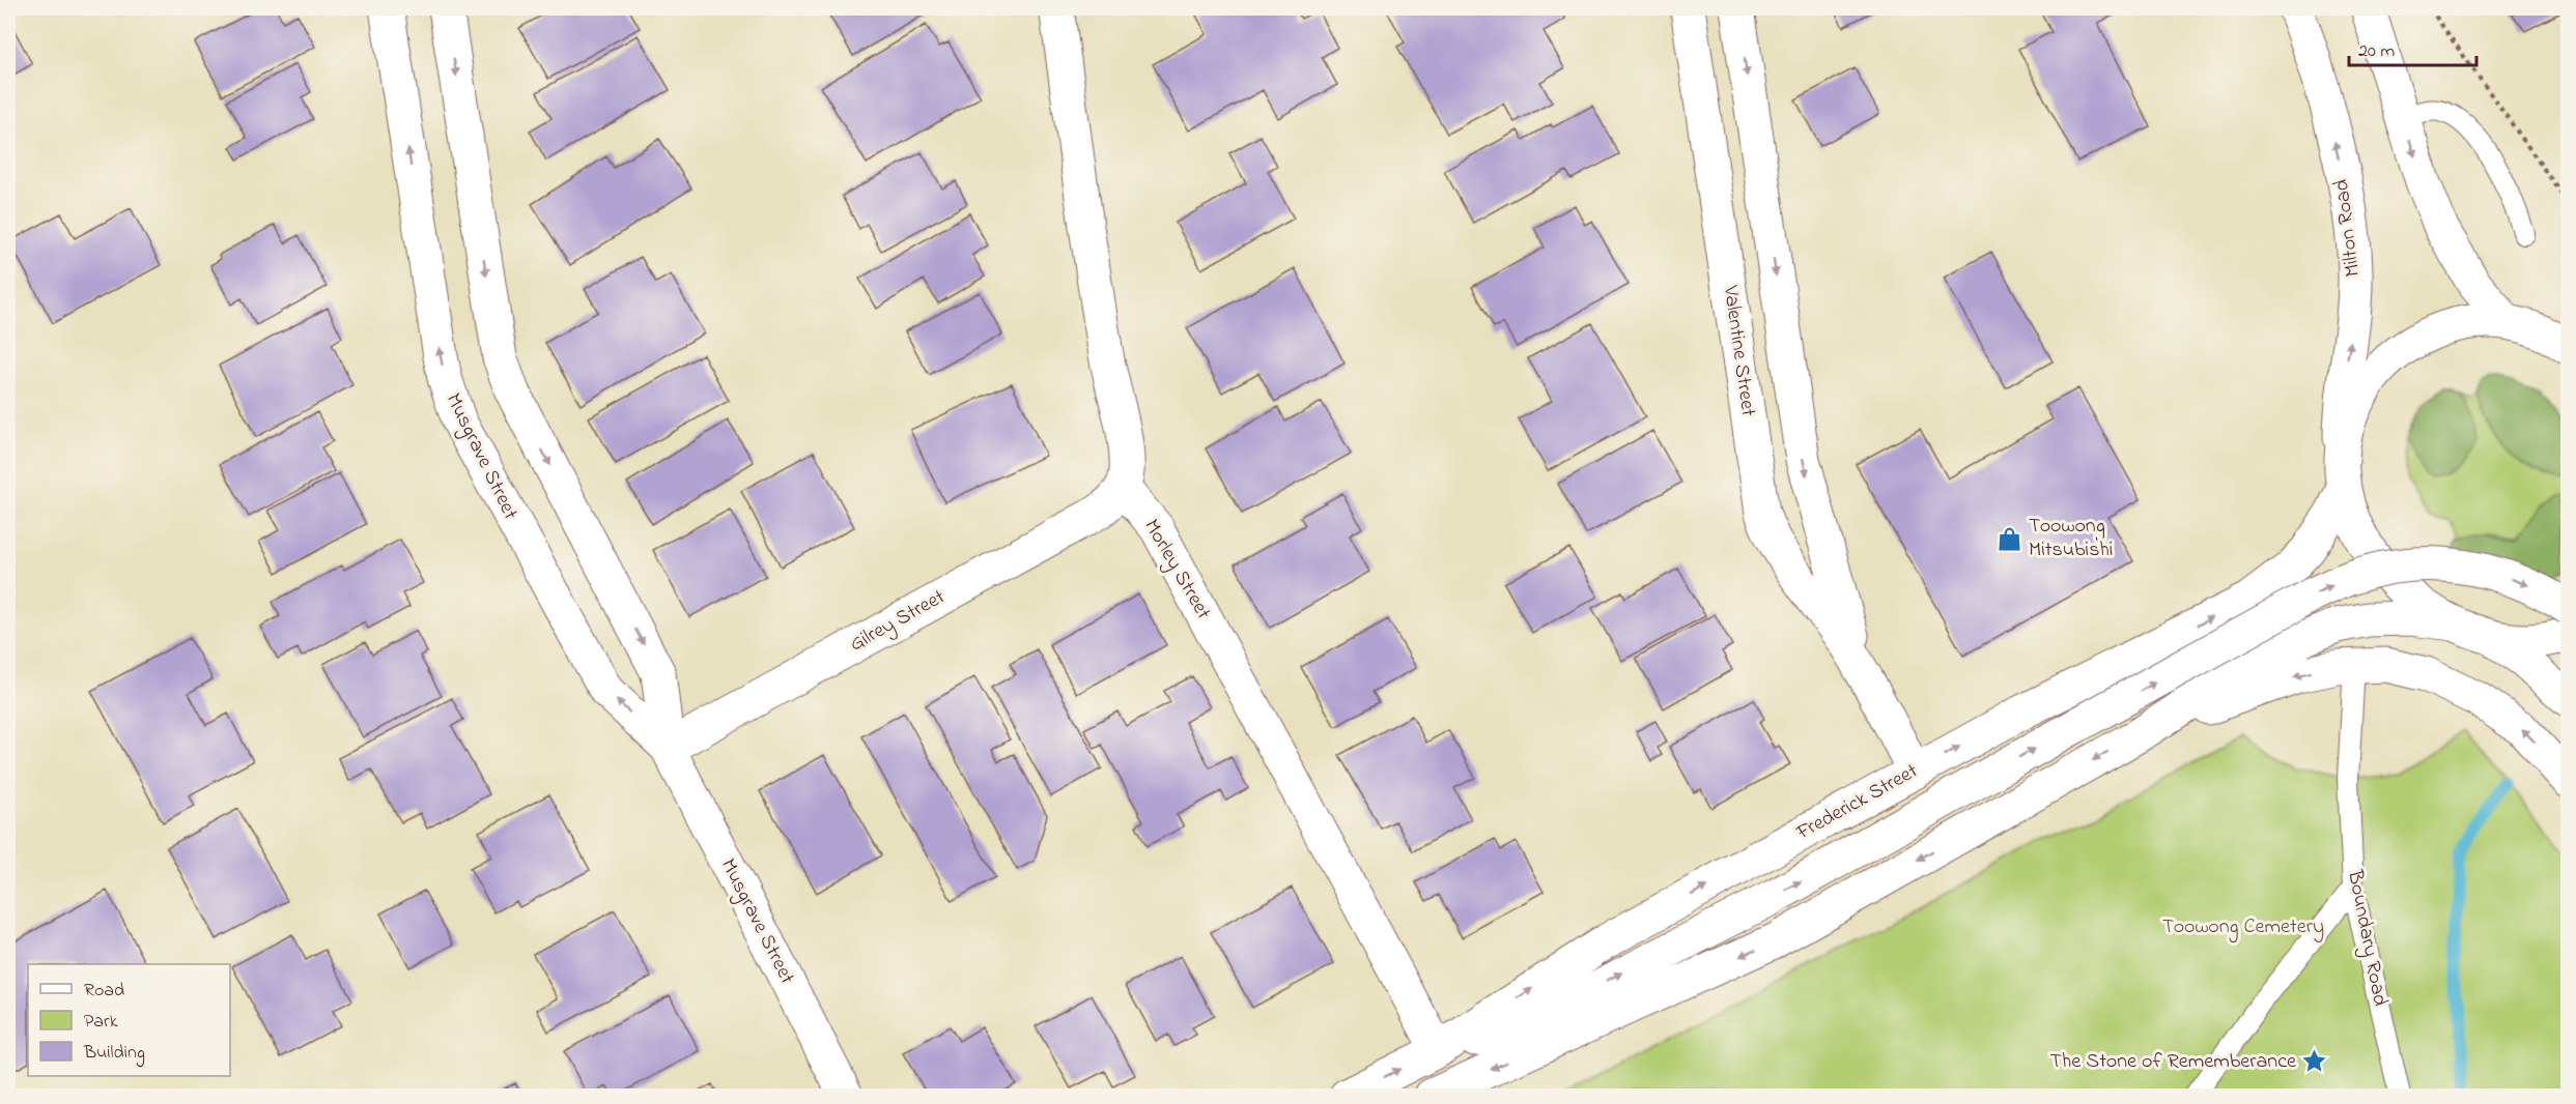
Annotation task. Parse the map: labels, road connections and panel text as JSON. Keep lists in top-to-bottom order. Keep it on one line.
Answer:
{"streets":{"main road":["Milton Road","Valentine Street","Musgrave Street","Morley Street","Gilrey Street","Frederick Street"],"lane":["Boundary Road"]},"crossings":[["Valentine Street","Frederick Street"],["Musgrave Street","Gilrey Street"],["Morley Street","Gilrey Street"],["Morley Street","Frederick Street"]],"parks":["Toowong Cemetery"],"places":{"shop":["Toowong Mitsubishi"],"place":["The Stone of Rememberance"]},"legend":["Road","Park","Building"],"scale_bar":"20 m"}
